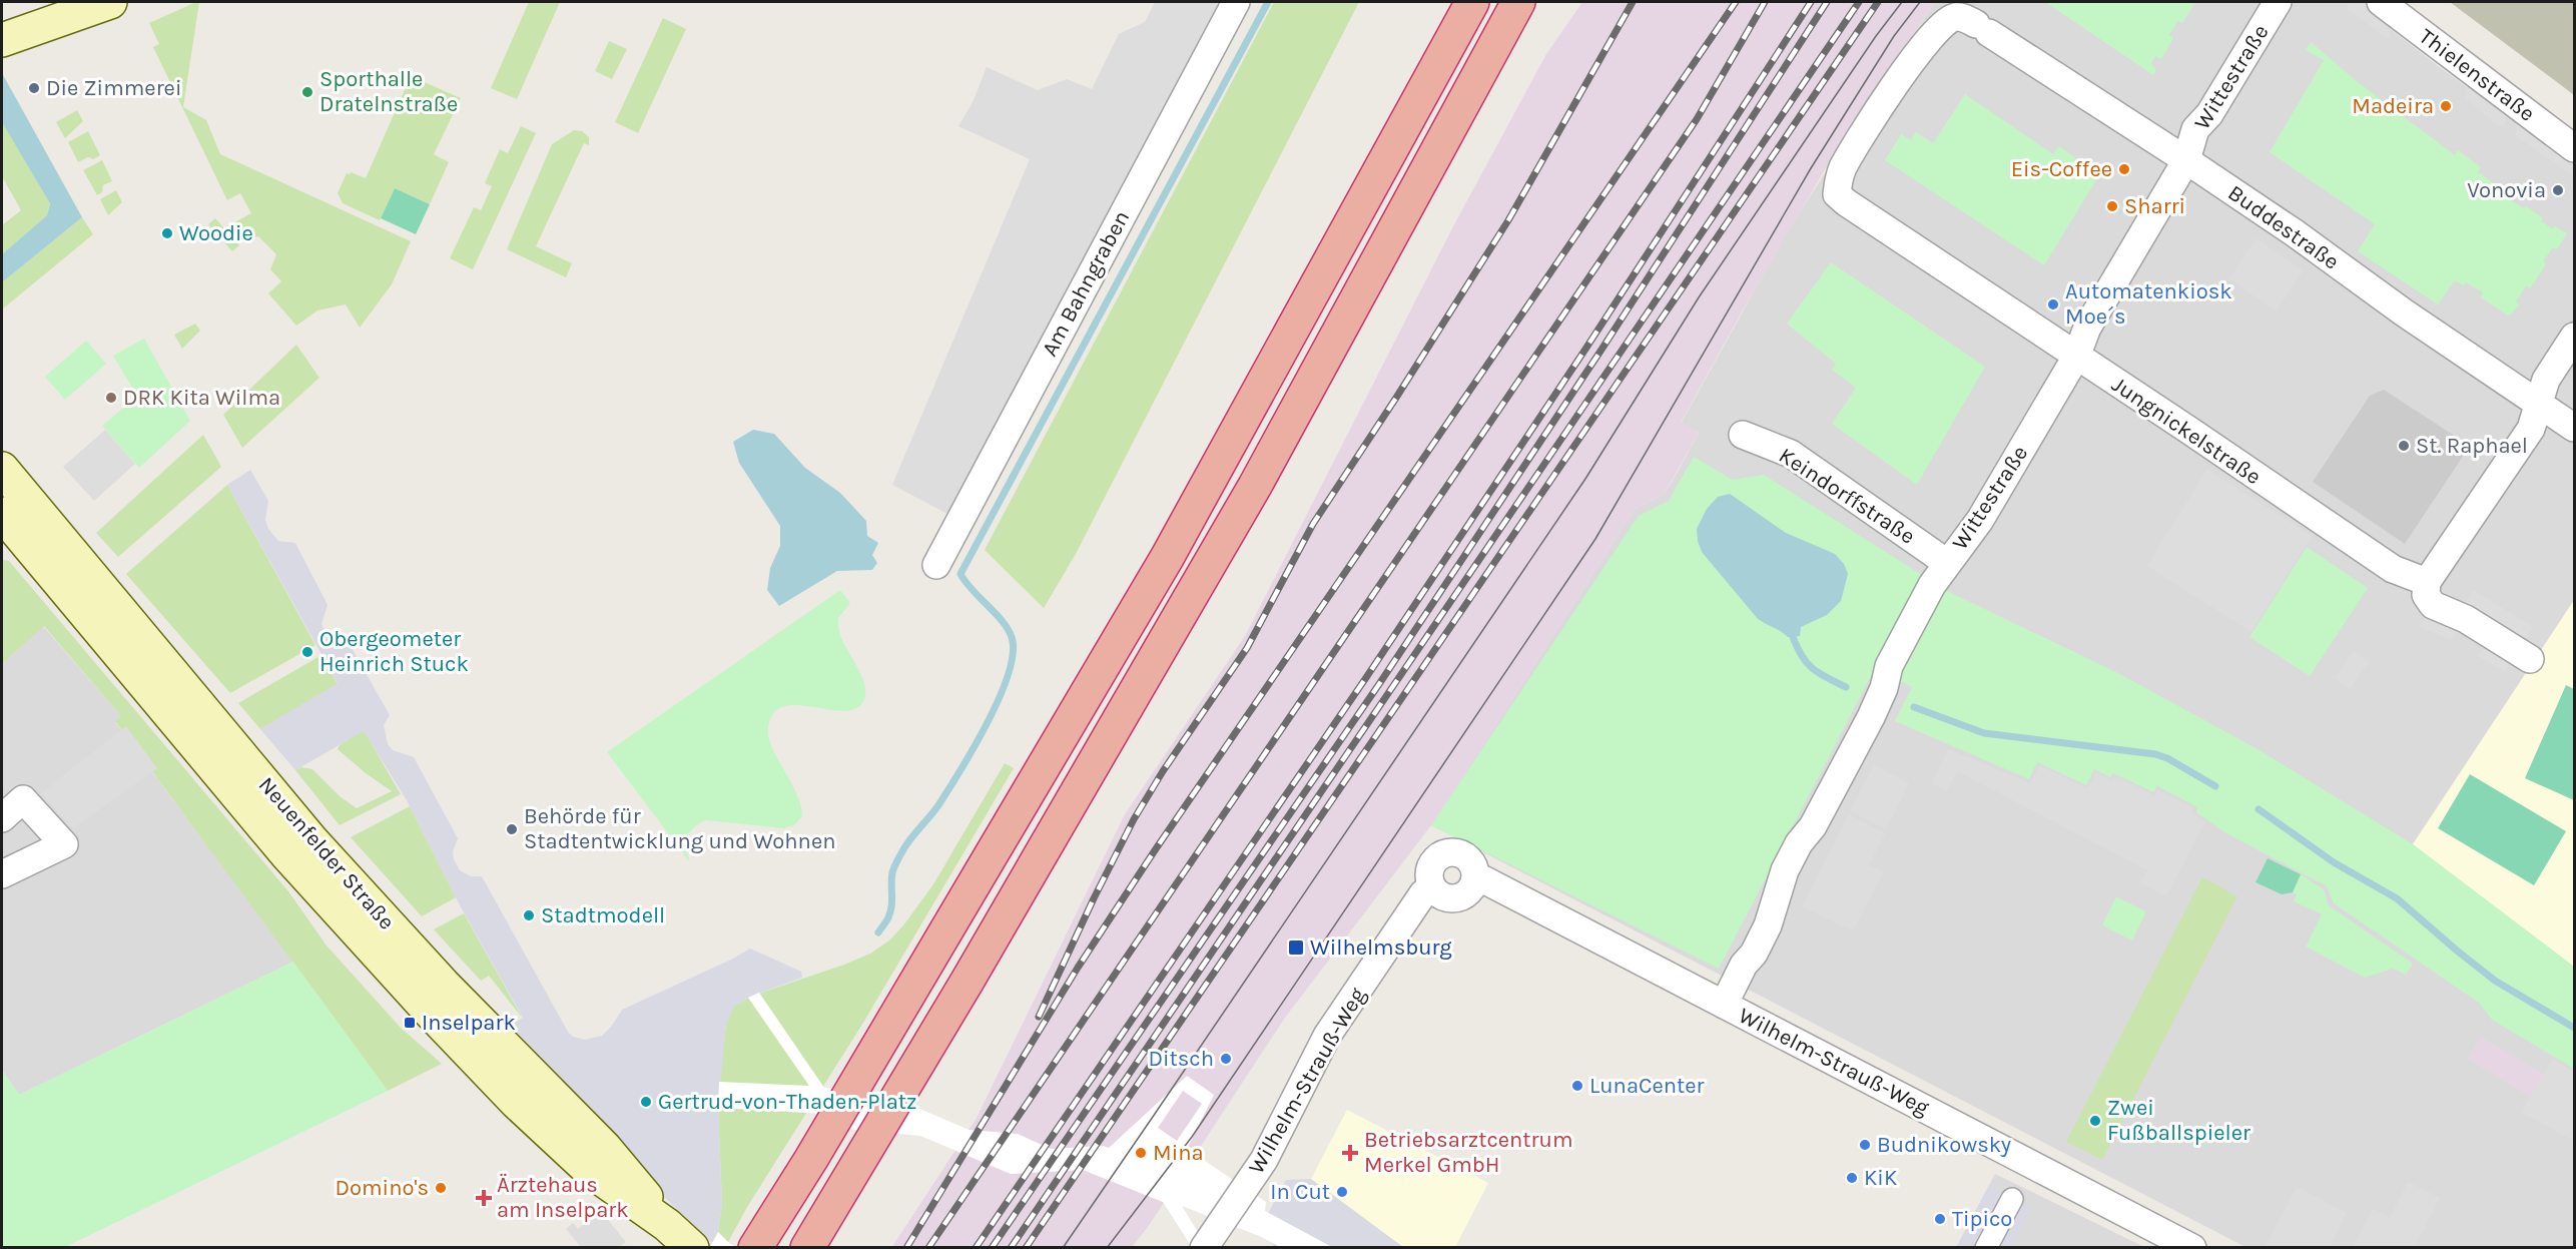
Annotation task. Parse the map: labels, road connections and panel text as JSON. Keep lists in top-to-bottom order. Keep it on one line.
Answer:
{"streets":{"main road":["Neuenfelder Straße"],"street":["Thielenstraße","Wittestraße","Buddestraße","Am Bahngraben","Jungnickelstraße","Keindorffstraße","Wilhelm-Strauß-Weg"]},"crossings":[["Wittestraße","Buddestraße"],["Wittestraße","Jungnickelstraße"],["Wittestraße","Keindorffstraße"],["Wittestraße","Wilhelm-Strauß-Weg"],["Buddestraße","Jungnickelstraße"]],"places":{"other":["Die Zimmerei","Sporthalle Dratelnstraße","Madeira","Eis-Coffee","Vonovia","Sharri","Woodie","Automatenkiosk Moe´s","DRK Kita Wilma","St. Raphael","Obergeometer Heinrich Stuck","Behörde für Stadtentwicklung und Wohnen","Stadtmodell","Ditsch","LunaCenter","Gertrud-von-Thaden-Platz","Zwei Fußballspieler","Budnikowsky","Mina","KiK","Domino's","In Cut","Tipico"],"transit":["Wilhelmsburg","Inselpark"],"health":["Betriebsarztcentrum Merkel GmbH","Ärztehaus am Inselpark"]}}
